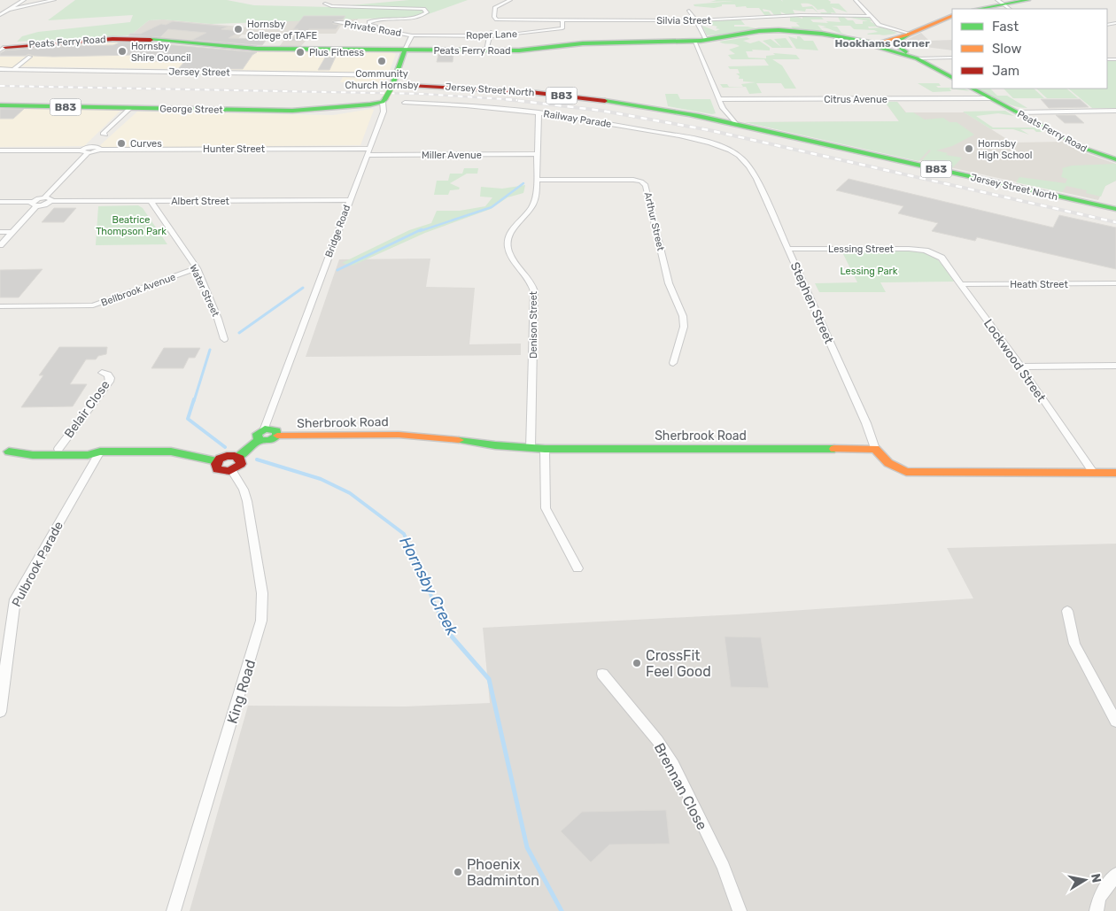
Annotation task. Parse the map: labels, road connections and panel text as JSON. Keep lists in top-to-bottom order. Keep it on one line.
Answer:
{"streets":{"main road":["Peats Ferry Road","Jersey Street North","B83","George Street","Bridge Road","Sherbrook Road"],"street":["Silvia Street","Private Road","Roper Lane","Jersey Street","Citrus Avenue","Railway Parade","Hunter Street","Miller Avenue","Albert Street","Arthur Street","Lessing Street","Heath Street","Bellbrook Avenue","Water Street","Stephen Street","Denison Street","Lockwood Street","Belair Close","Pulbrook Parade","King Road","Brennan Close"]},"crossings":[["Silvia Street","Roper Lane"],["Private Road","Roper Lane"],["Private Road","Bridge Road"],["Roper Lane","Bridge Road"],["Peats Ferry Road","Citrus Avenue"],["Peats Ferry Road","Bridge Road"],["Jersey Street","Jersey Street North"],["Jersey Street","Bridge Road"],["Jersey Street North","Bridge Road"],["George Street","Bridge Road"],["Railway Parade","Stephen Street"],["Railway Parade","Denison Street"],["Hunter Street","Miller Avenue"],["Hunter Street","Bridge Road"],["Miller Avenue","Bridge Road"],["Miller Avenue","Denison Street"],["Albert Street","Bridge Road"],["Albert Street","Water Street"],["Arthur Street","Denison Street"],["Lessing Street","Stephen Street"],["Lessing Street","Lockwood Street"],["Heath Street","Lockwood Street"],["Bellbrook Avenue","Water Street"],["Stephen Street","Sherbrook Road"],["Denison Street","Sherbrook Road"]],"districts":["Hookhams Corner"],"water":["Hornsby Creek"],"parks":["Beatrice Thompson Park","Lessing Park"],"places":["Hornsby College of TAFE","Hornsby Shire Council","Plus Fitness","Community Church Hornsby","Curves","Hornsby High School","CrossFit Feel Good","Phoenix Badminton"],"legend":["Fast","Slow","Jam"],"north":"right"}
